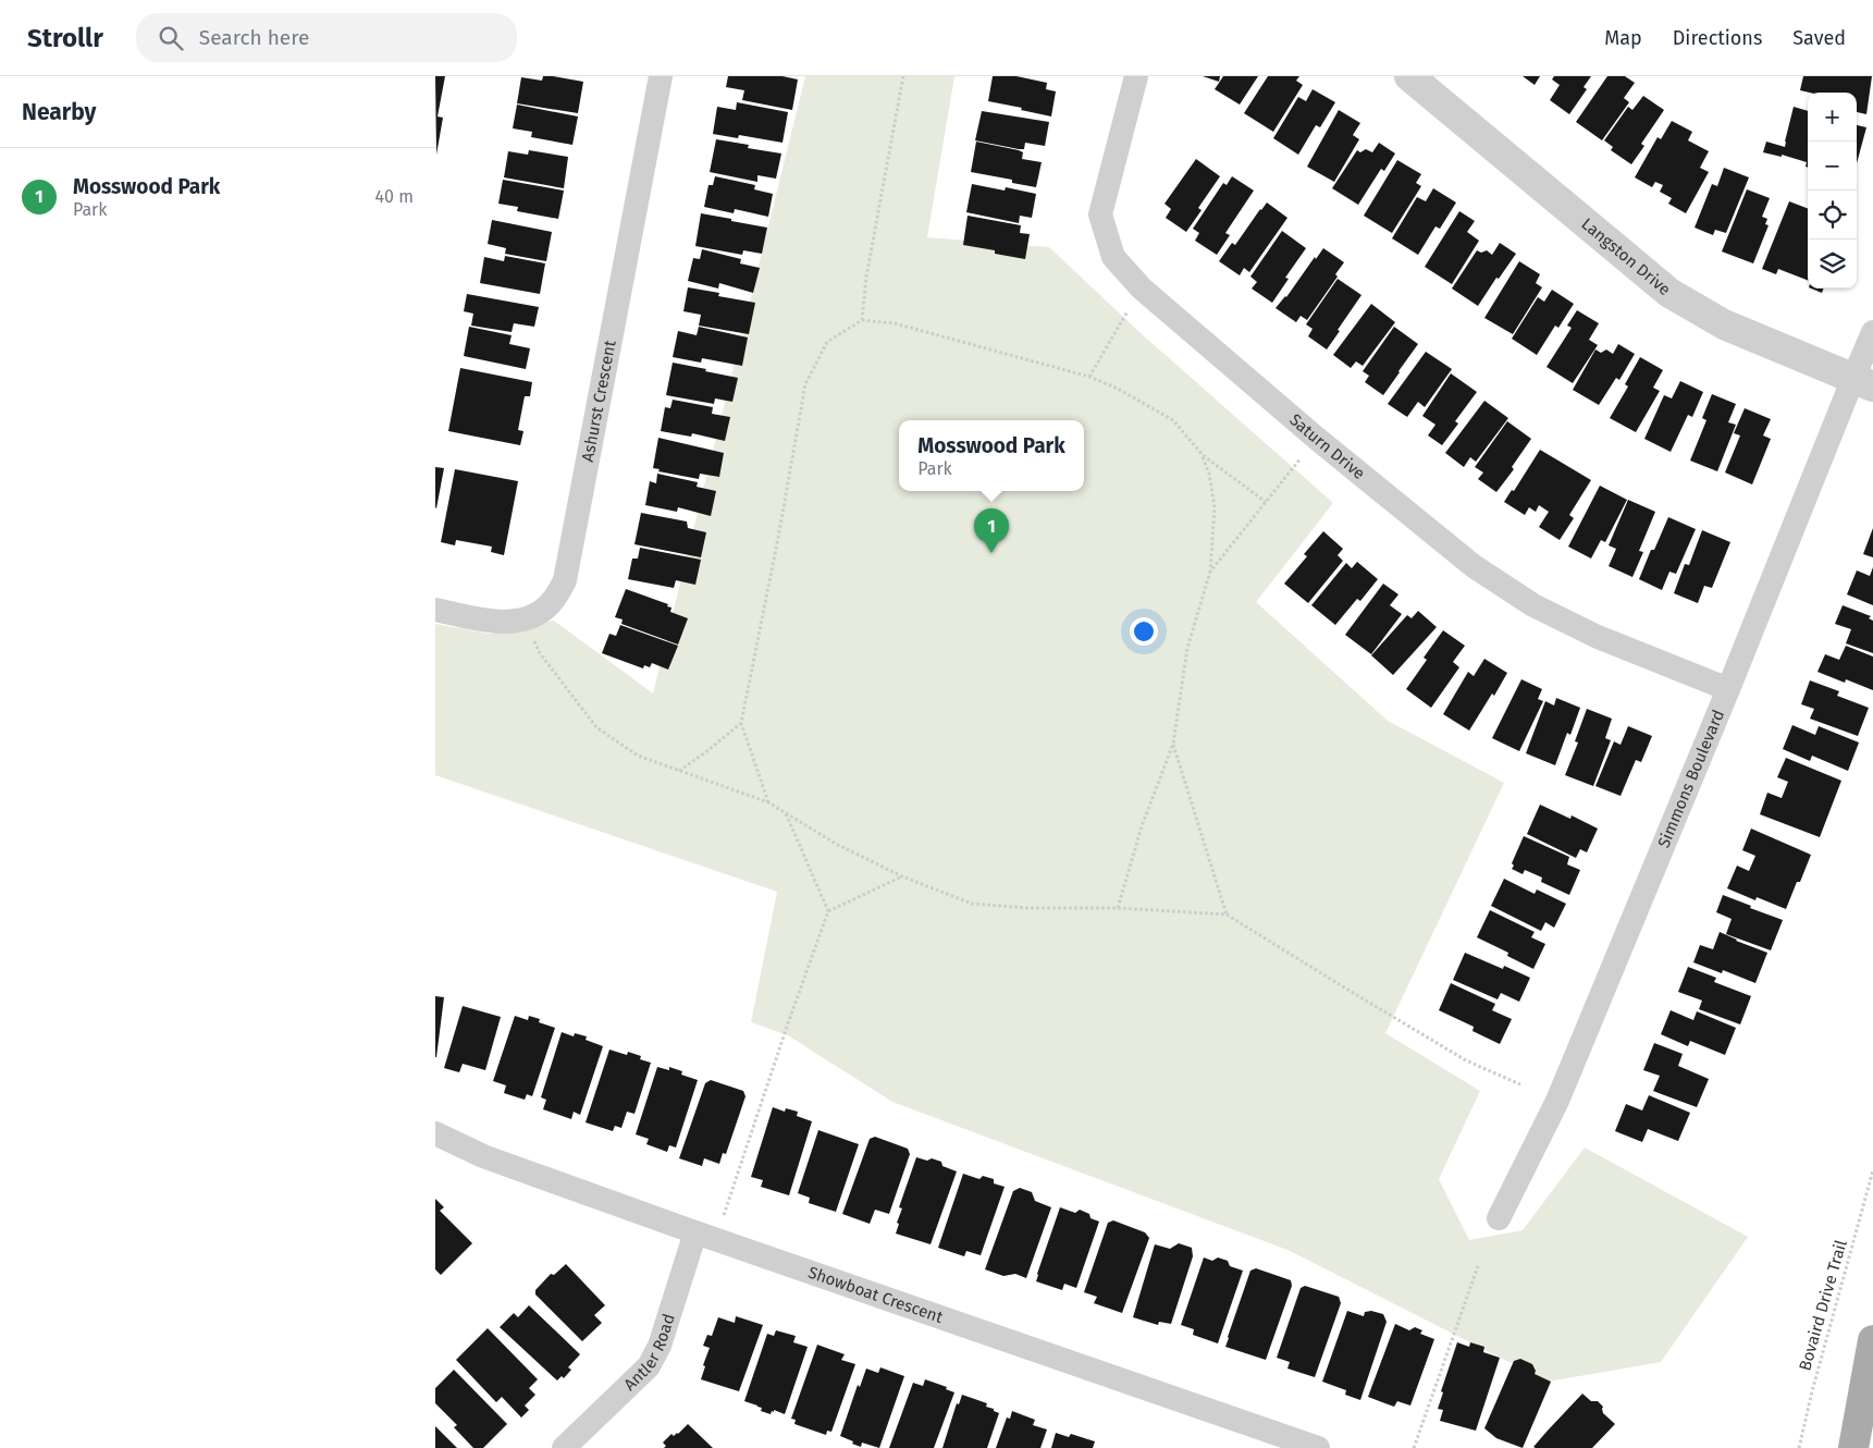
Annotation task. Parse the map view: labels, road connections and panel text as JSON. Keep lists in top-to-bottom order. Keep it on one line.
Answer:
{"streets":{"street":["Langston Drive","Ashurst Crescent","Saturn Drive","Simmons Boulevard","Showboat Crescent","Antler Road"],"path":["Bovaird Drive Trail"]},"crossings":[["Langston Drive","Simmons Boulevard"],["Saturn Drive","Simmons Boulevard"],["Showboat Crescent","Antler Road"]],"page":{"header":"Strollr","search":"Search here","nav":["Map","Directions","Saved"],"heading":"Nearby","map_buttons":["+","−"],"list":[{"mark":"1","name":"Mosswood Park","note":"Park","value":"40 m"}],"popup":["Mosswood Park","Park"],"pins":"1"}}
